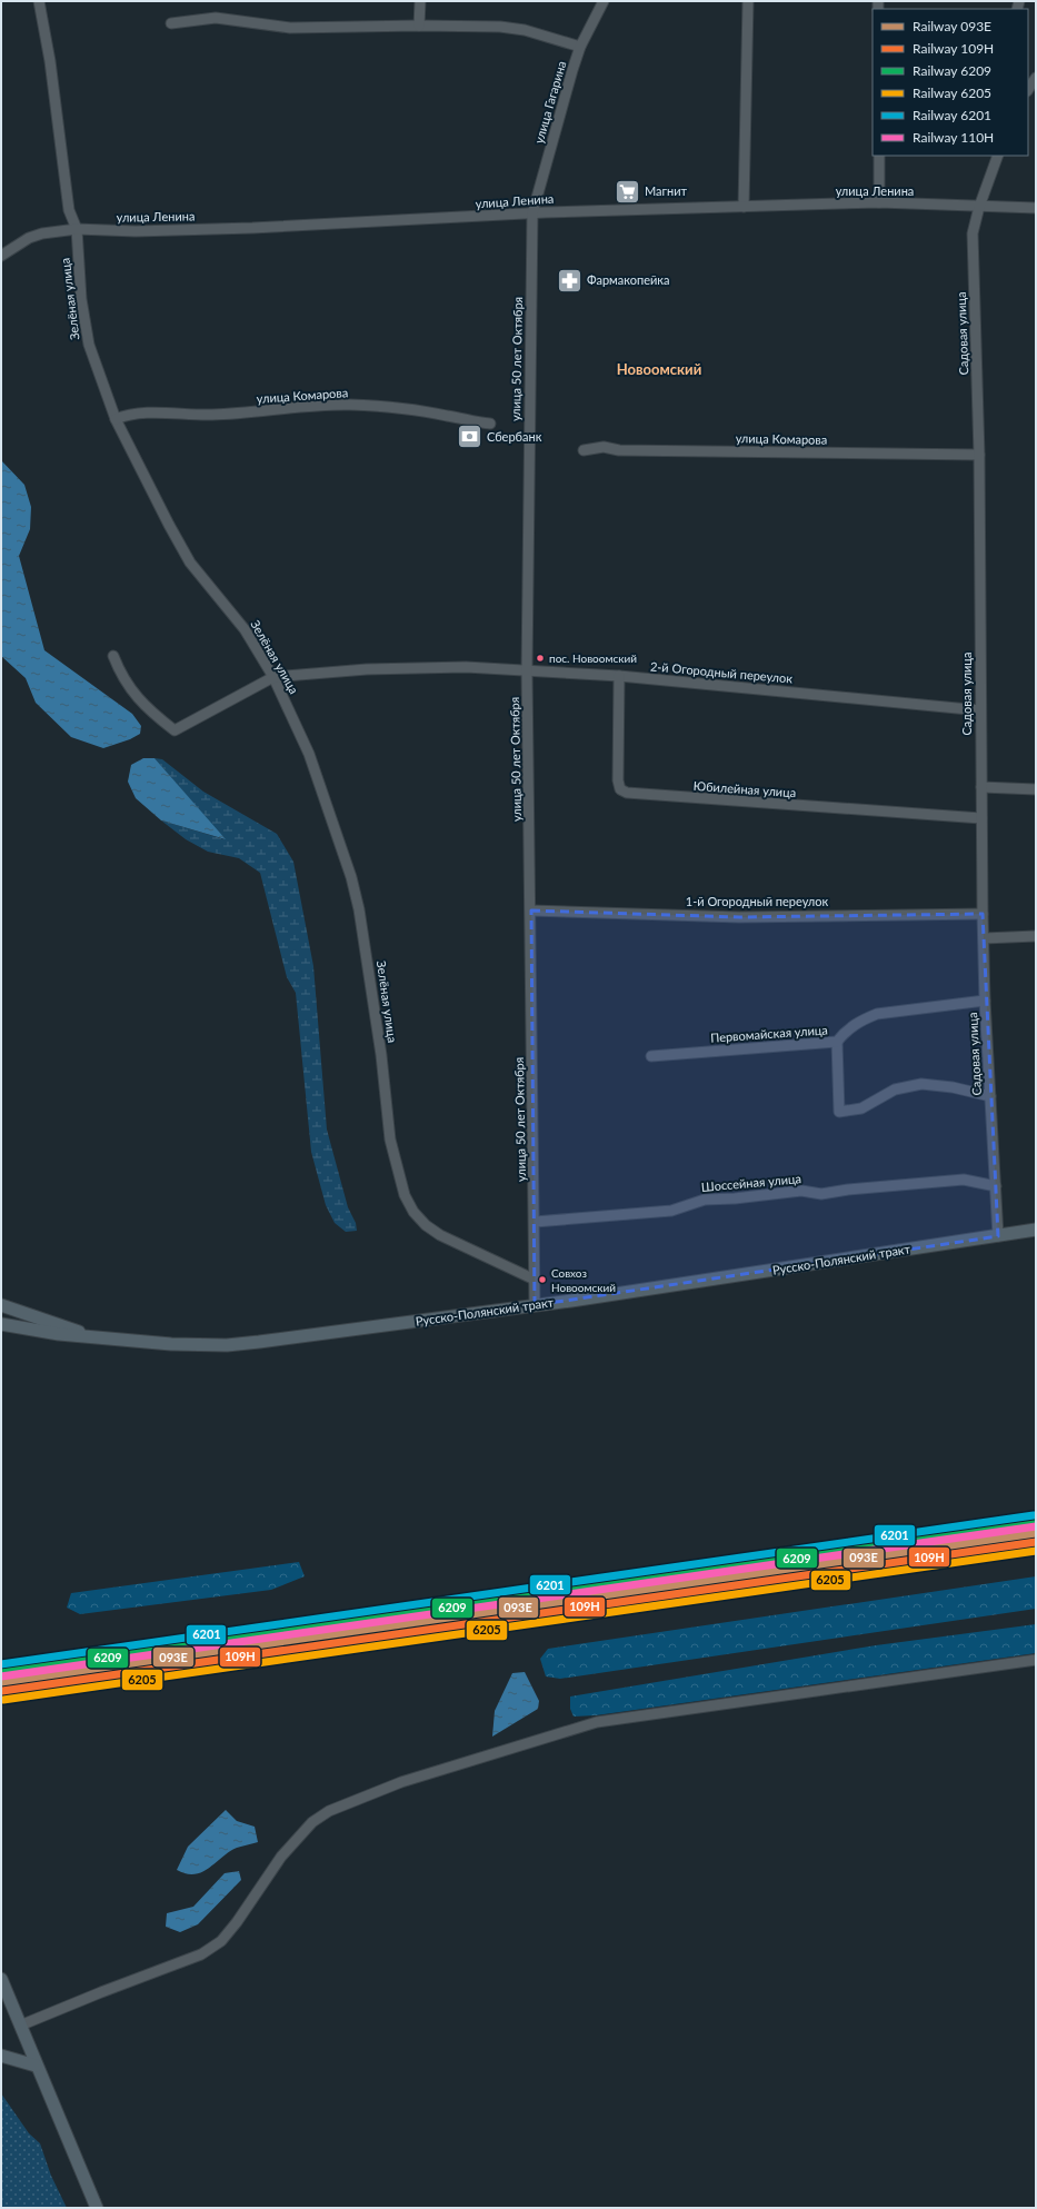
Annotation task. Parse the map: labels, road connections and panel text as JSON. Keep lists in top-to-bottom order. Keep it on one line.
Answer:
{"streets":{"main road":["Русско-Полянский тракт"],"street":["улица Гагарина","улица Ленина","Зелёная улица","Садовая улица","улица 50 лет Октября","улица Комарова","2-й Огородный переулок","Юбилейная улица","1-й Огородный переулок","Первомайская улица","Шоссейная улица"]},"crossings":[["улица Гагарина","улица Ленина"],["улица Гагарина","улица 50 лет Октября"],["улица Ленина","Зелёная улица"],["улица Ленина","Садовая улица"],["улица Ленина","улица 50 лет Октября"],["Зелёная улица","улица 50 лет Октября"],["Зелёная улица","улица Комарова"],["Зелёная улица","2-й Огородный переулок"],["Садовая улица","улица Комарова"],["Садовая улица","2-й Огородный переулок"],["Садовая улица","Юбилейная улица"],["Садовая улица","1-й Огородный переулок"],["Садовая улица","Первомайская улица"],["Садовая улица","Шоссейная улица"],["Садовая улица","Русско-Полянский тракт"],["улица 50 лет Октября","2-й Огородный переулок"],["улица 50 лет Октября","1-й Огородный переулок"],["улица 50 лет Октября","Шоссейная улица"],["улица 50 лет Октября","Русско-Полянский тракт"],["2-й Огородный переулок","Юбилейная улица"]],"districts":["Новоомский"],"places":{"supermarket":["Магнит"],"pharmacy":["Фармакопейка"],"bank":["Сбербанк"],"other":["пос. Новоомский","Совхоз Новоомский"]},"lines":["rail line 6201","rail line 6209","rail line 110Н","rail line 093Е","rail line 109Н","rail line 6205"],"legend":["Railway 093Е","Railway 109Н","Railway 6209","Railway 6205","Railway 6201","Railway 110Н"]}
